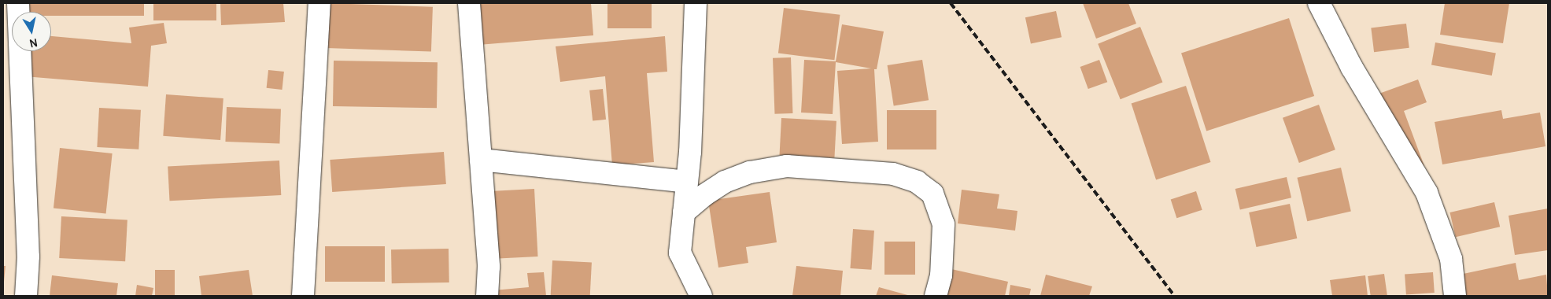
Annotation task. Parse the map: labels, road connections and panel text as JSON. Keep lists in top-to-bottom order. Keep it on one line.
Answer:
{"north":"bottom"}
